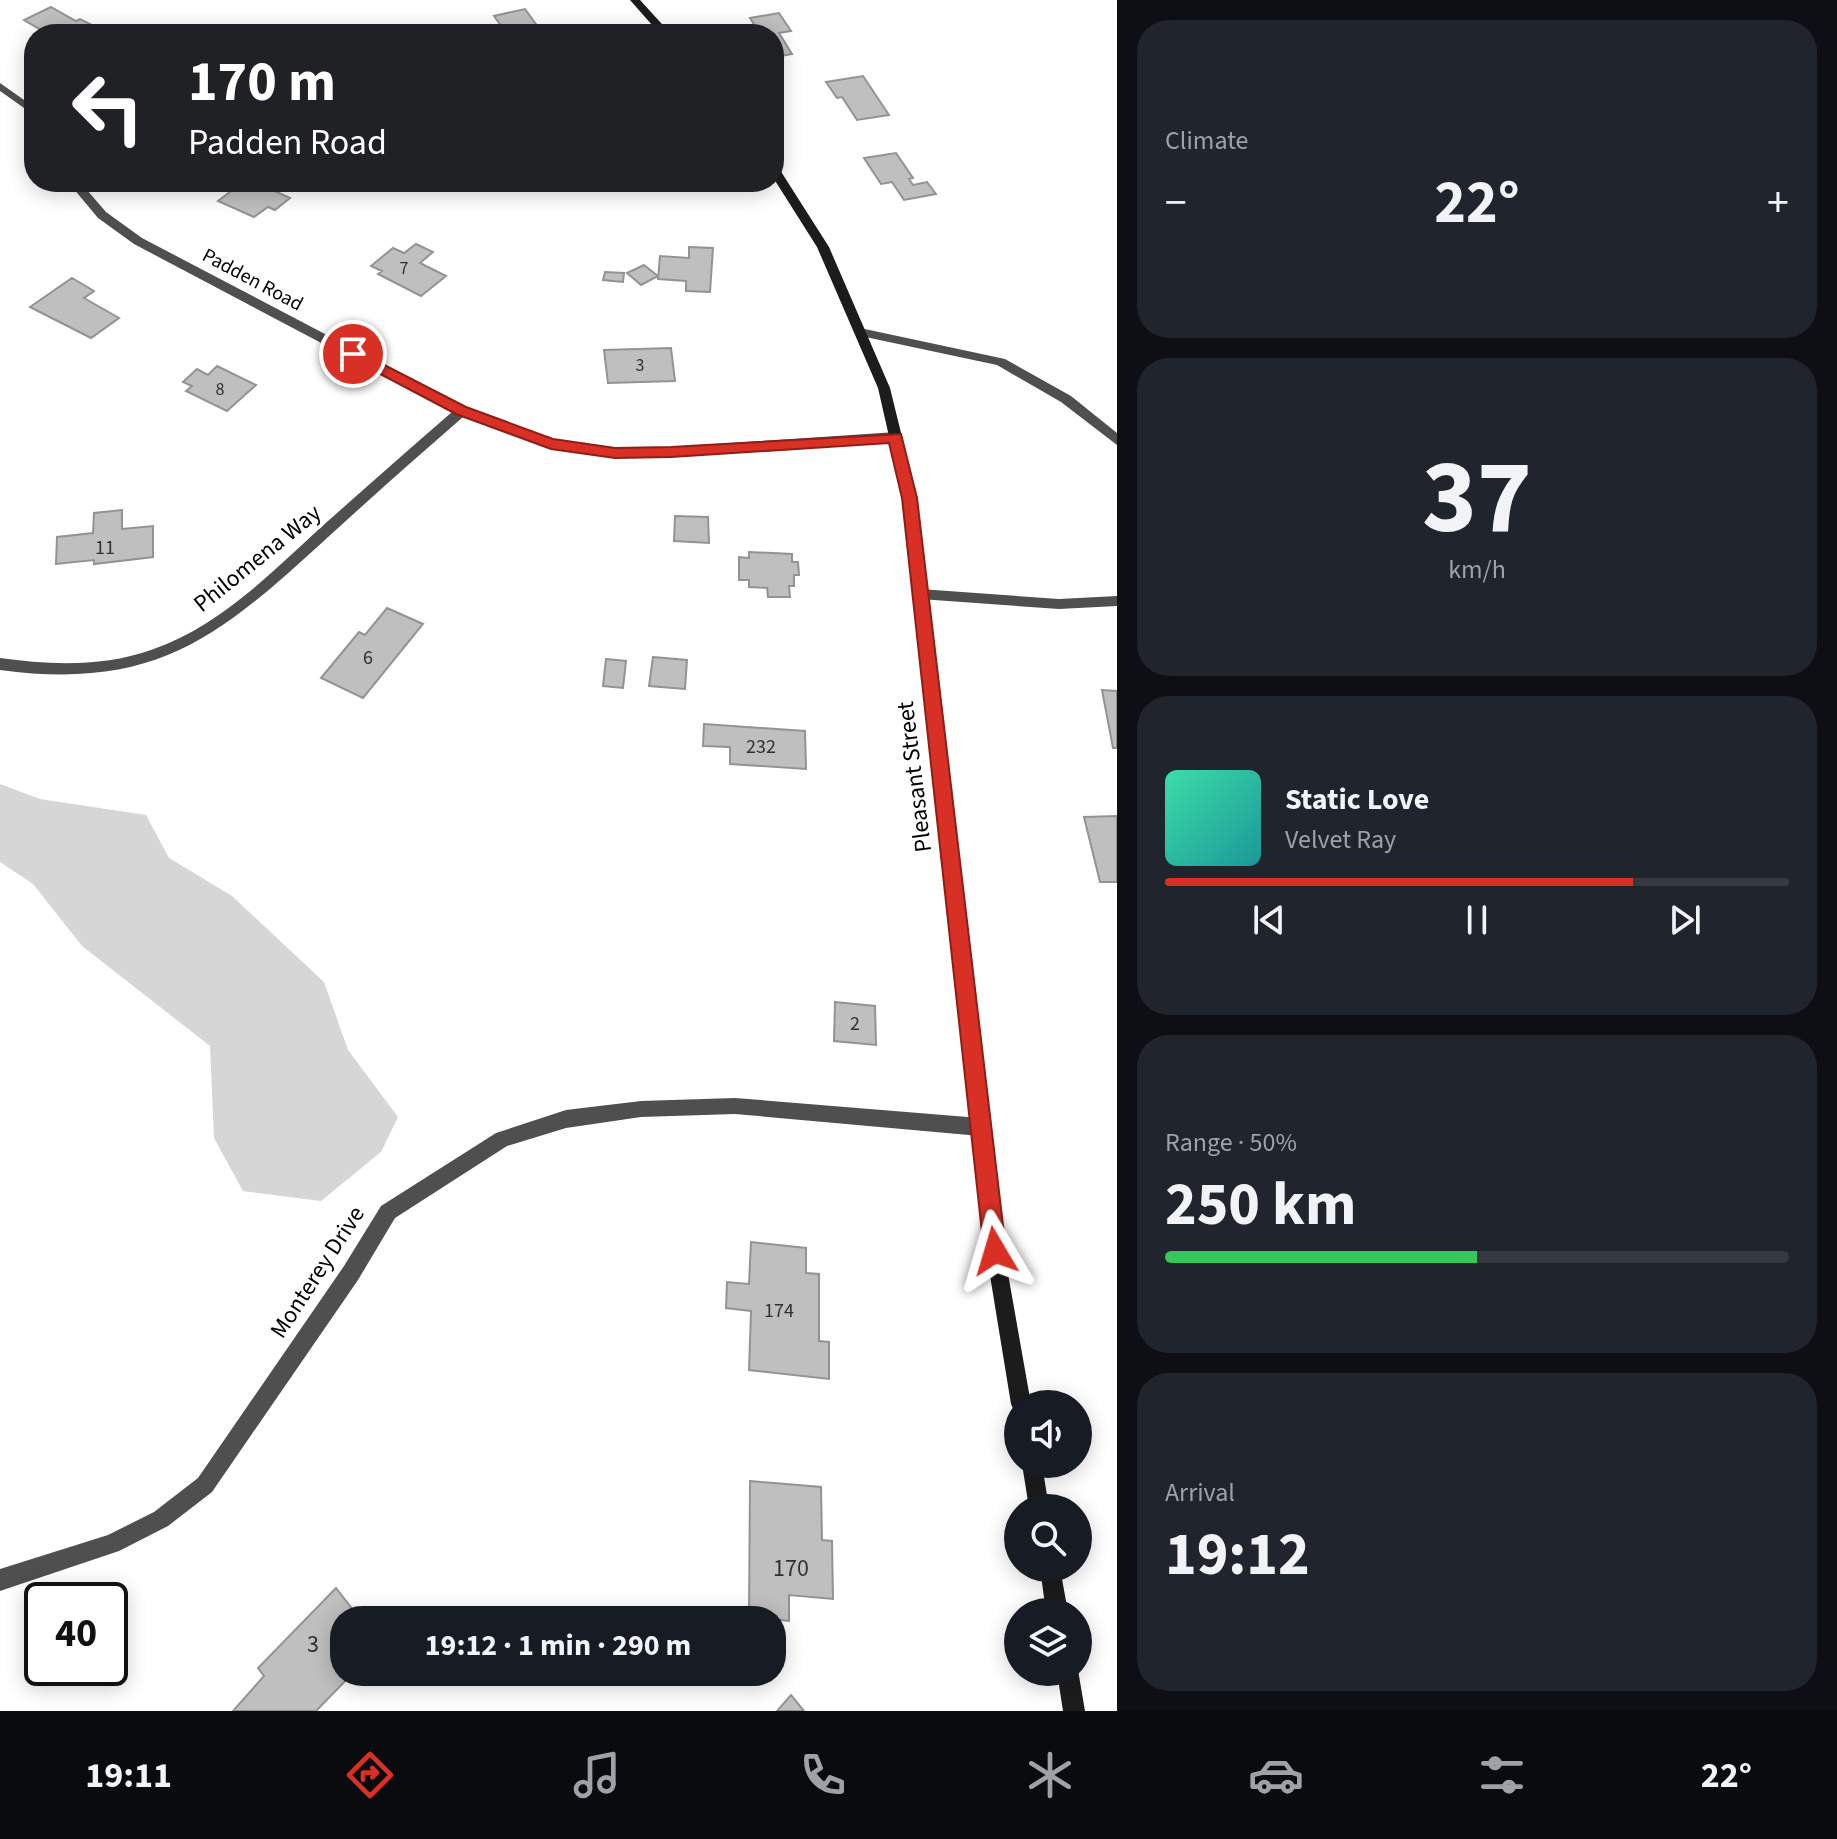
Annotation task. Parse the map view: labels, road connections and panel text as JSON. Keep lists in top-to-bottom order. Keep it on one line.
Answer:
{"streets":{"street":["Padden Road","Philomena Way","Pleasant Street","Monterey Drive"]},"crossings":[["Padden Road","Philomena Way"],["Padden Road","Pleasant Street"],["Pleasant Street","Monterey Drive"]],"house_numbers":["7","3","8","11","6","232","2","174","170","3"],"page":{"tile":["Climate",["37","km/h"],["Range · 50%","250 km"],["Arrival","19:12"]],"turn":["170 m","Padden Road"],"heat":["−","22°","+"],"song":["Static Love","Velvet Ray"],"limit":"40","trip":"19:12 · 1 min · 290 m","tabs":["19:11","22°"]}}
